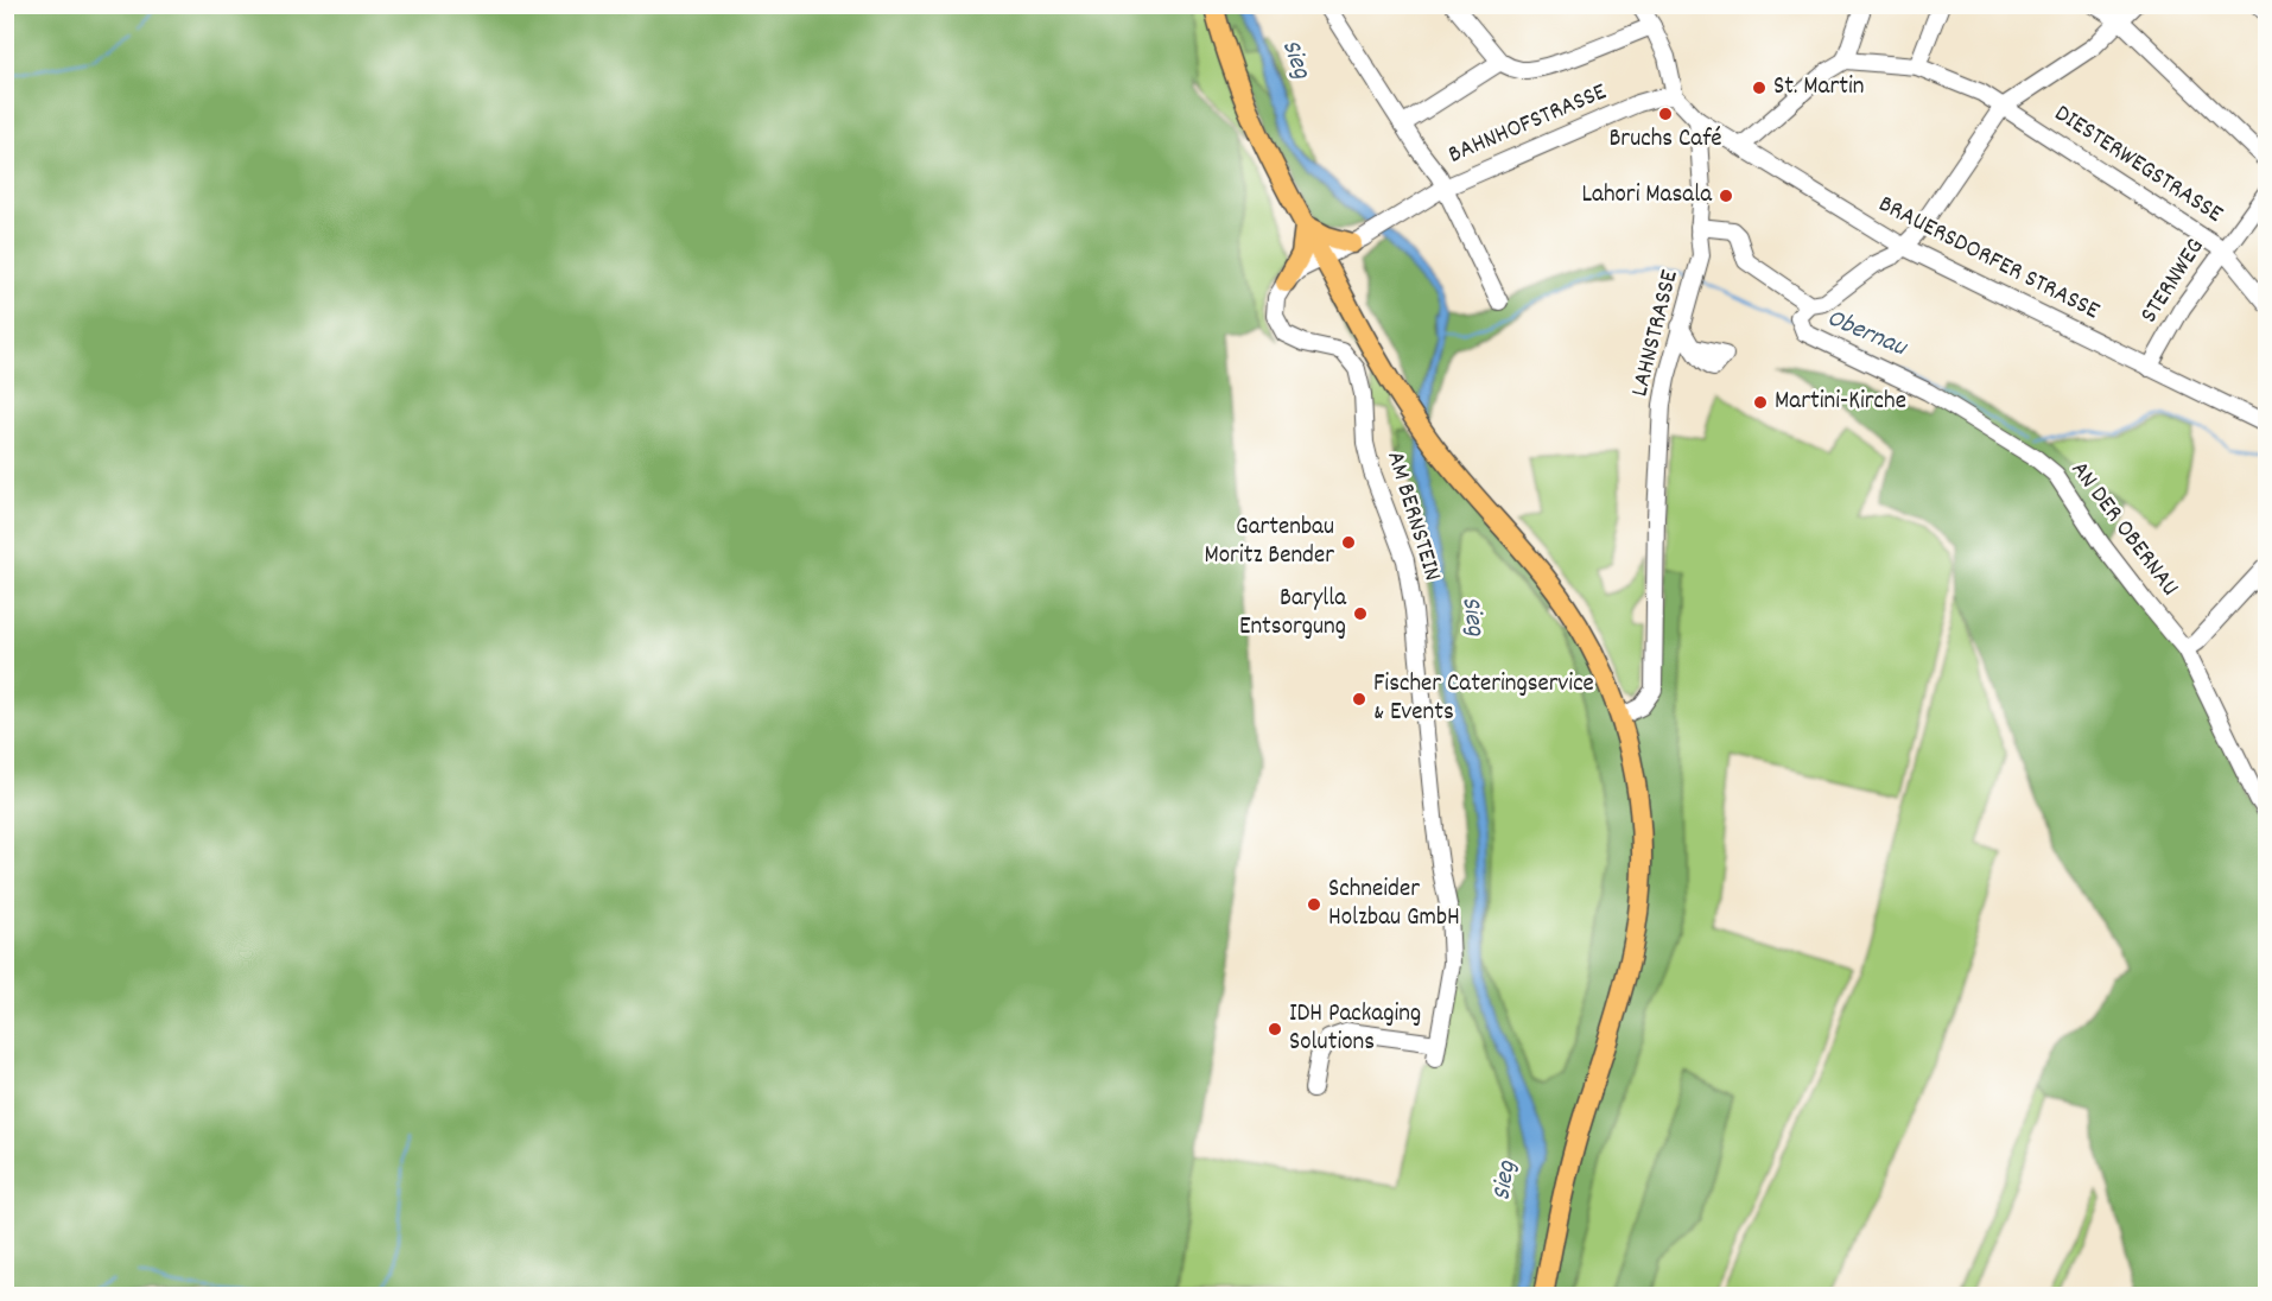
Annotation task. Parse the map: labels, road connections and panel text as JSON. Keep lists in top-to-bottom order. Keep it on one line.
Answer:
{"streets":{"street":["BAHNHOFSTRASSE","DIESTERWEGSTRASSE","BRAUERSDORFER STRASSE","STERNWEG","LAHNSTRASSE","AM BERNSTEIN","AN DER OBERNAU"]},"crossings":[["DIESTERWEGSTRASSE","STERNWEG"],["BRAUERSDORFER STRASSE","STERNWEG"],["BRAUERSDORFER STRASSE","LAHNSTRASSE"],["LAHNSTRASSE","AN DER OBERNAU"]],"water":["Sieg","Obernau"],"places":["St. Martin","Bruchs Café","Lahori Masala","Martini-Kirche","Gartenbau Moritz Bender","Barylla Entsorgung","Fischer Cateringservice & Events","Schneider Holzbau GmbH","IDH Packaging Solutions"]}
